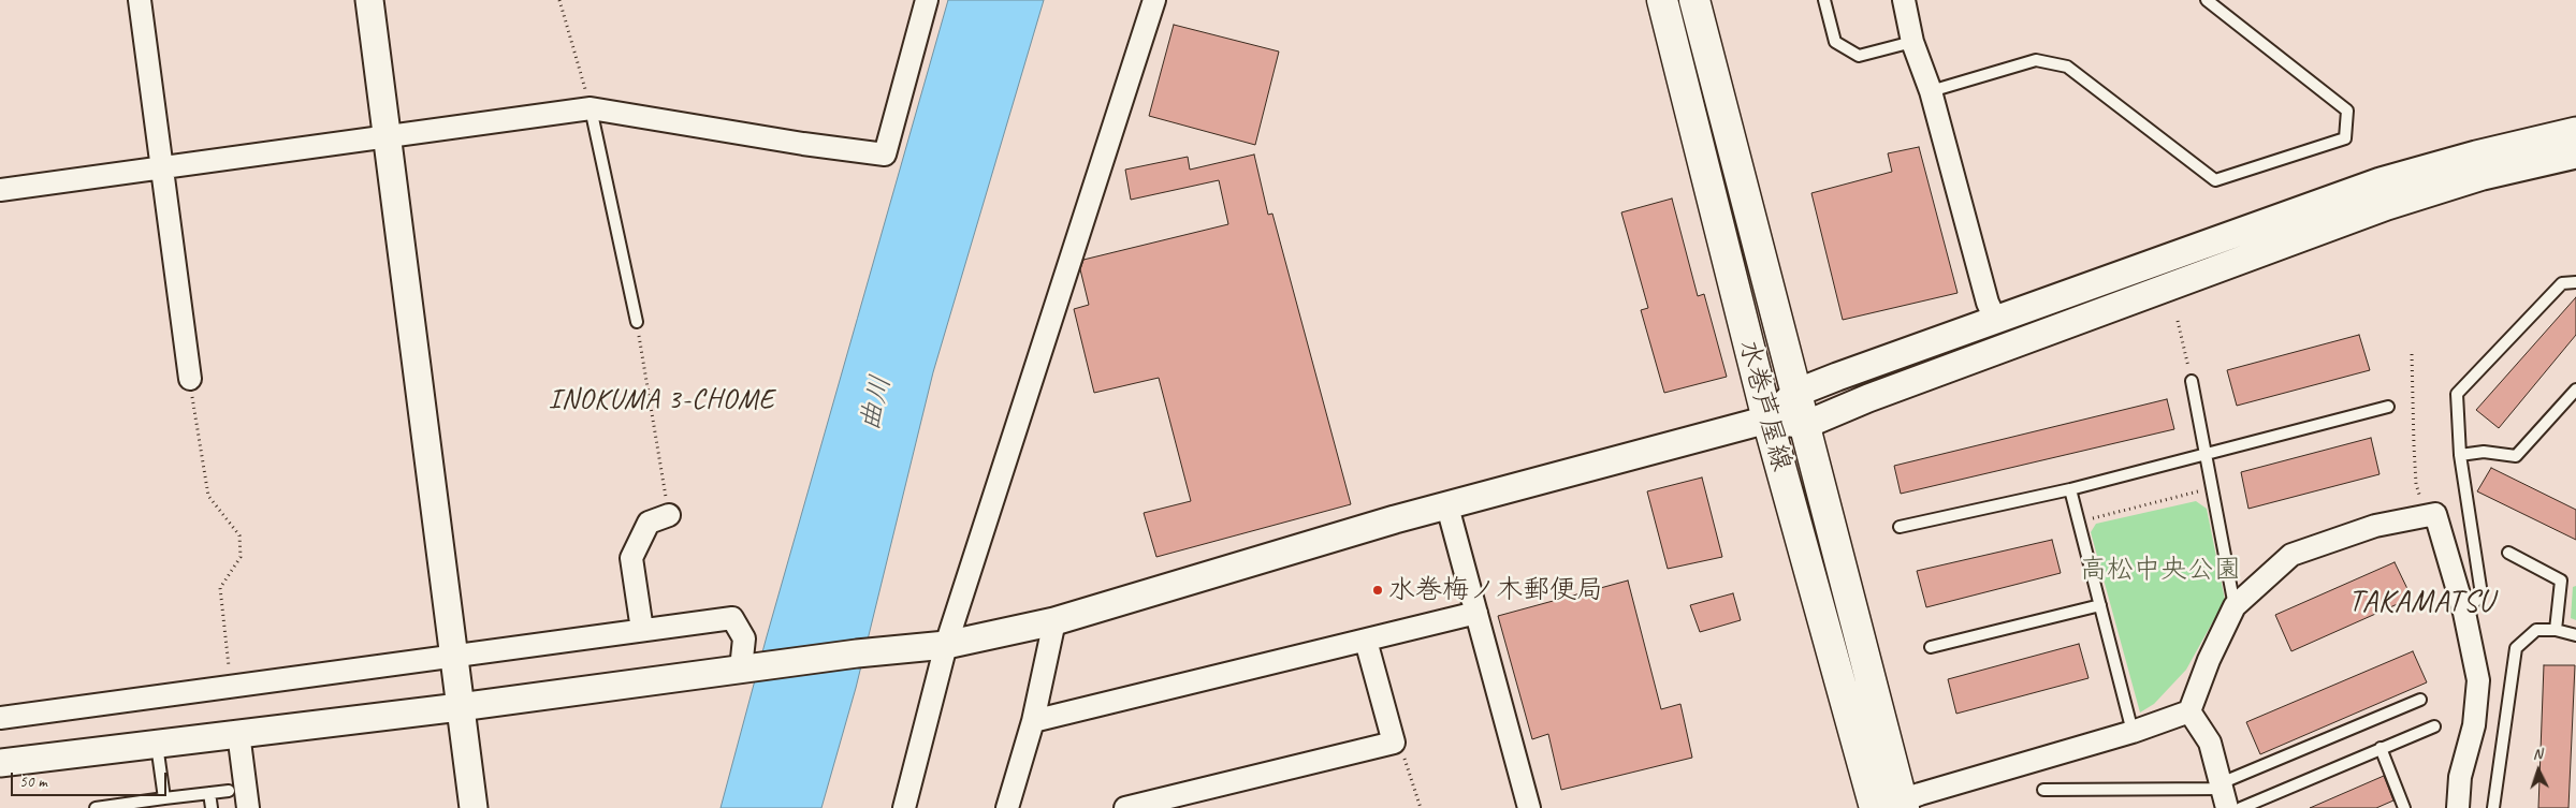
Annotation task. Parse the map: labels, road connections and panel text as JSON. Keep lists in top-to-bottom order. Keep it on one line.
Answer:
{"streets":{"main road":["水巻芦屋線"]},"districts":["INOKUMA 3-CHOME","TAKAMATSU"],"water":["曲川"],"parks":["高松中央公園"],"places":["水巻梅ノ木郵便局"],"scale_bar":"50 m","north":"top"}
